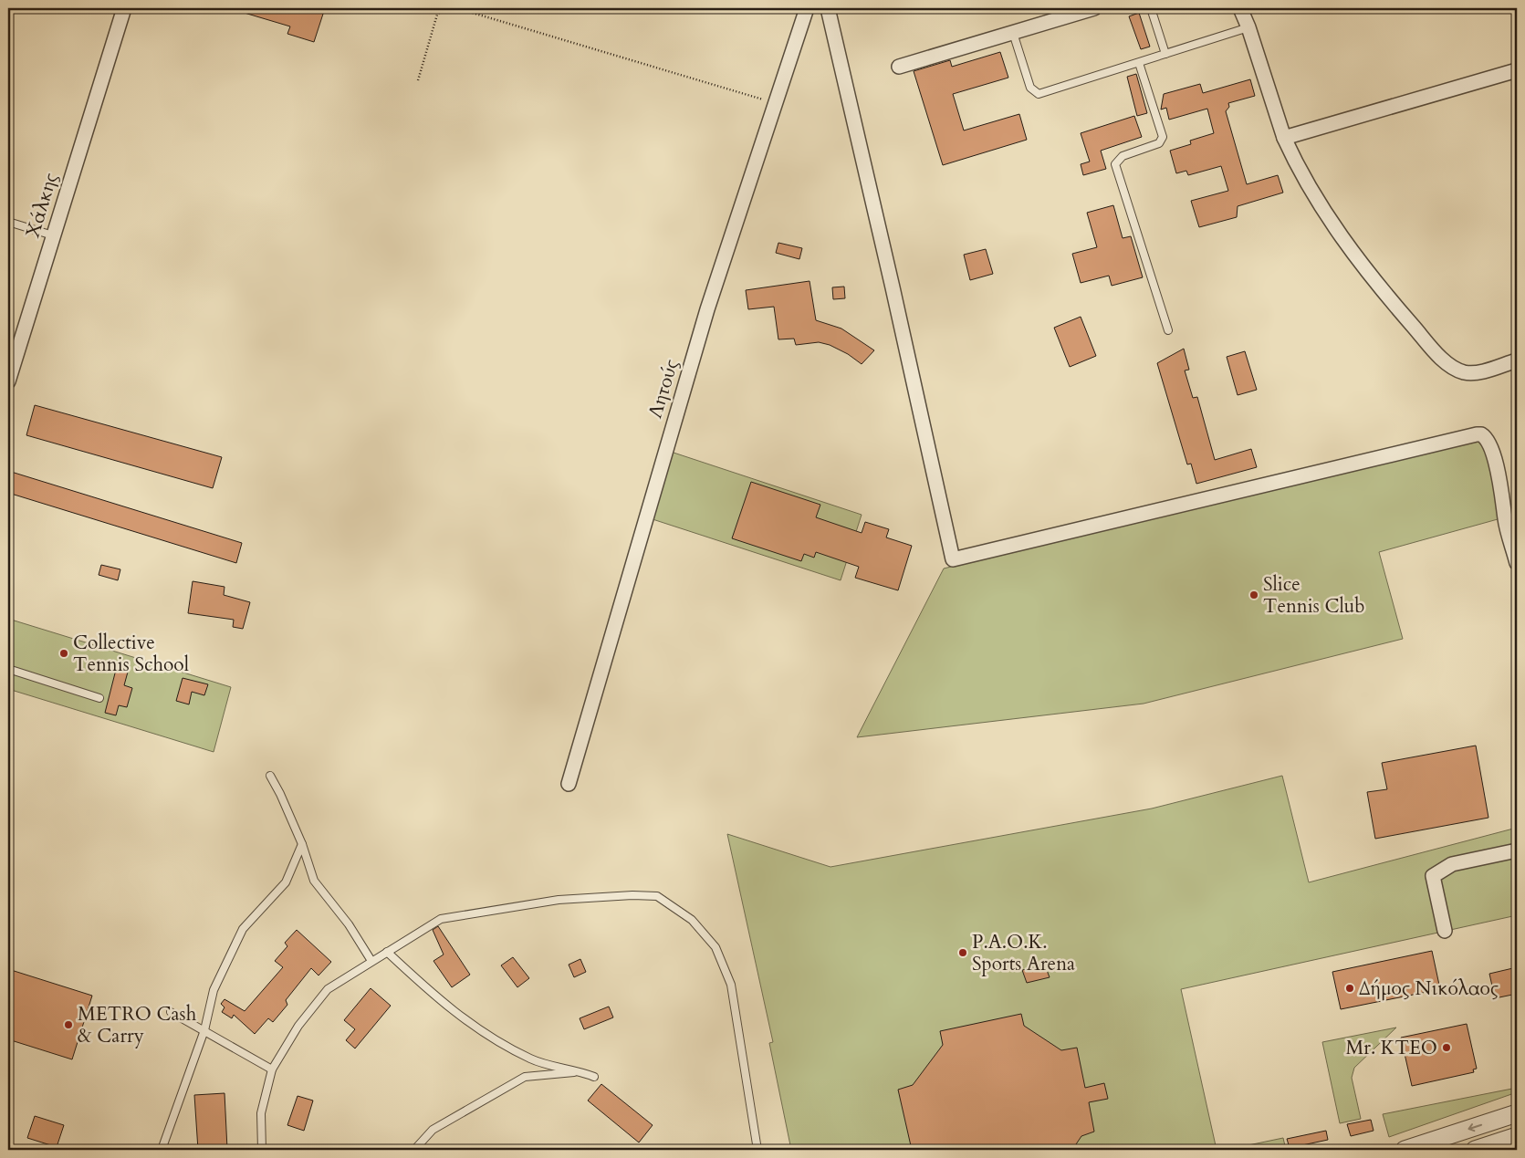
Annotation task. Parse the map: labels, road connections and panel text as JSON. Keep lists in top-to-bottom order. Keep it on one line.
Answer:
{"streets":{"street":["Χάλκης","Λητούς"]},"places":["Slice Tennis Club","Collective Tennis School","P.A.O.K. Sports Arena","Δήμος Νικόλαος","METRO Cash & Carry","Mr. KTEO"]}
